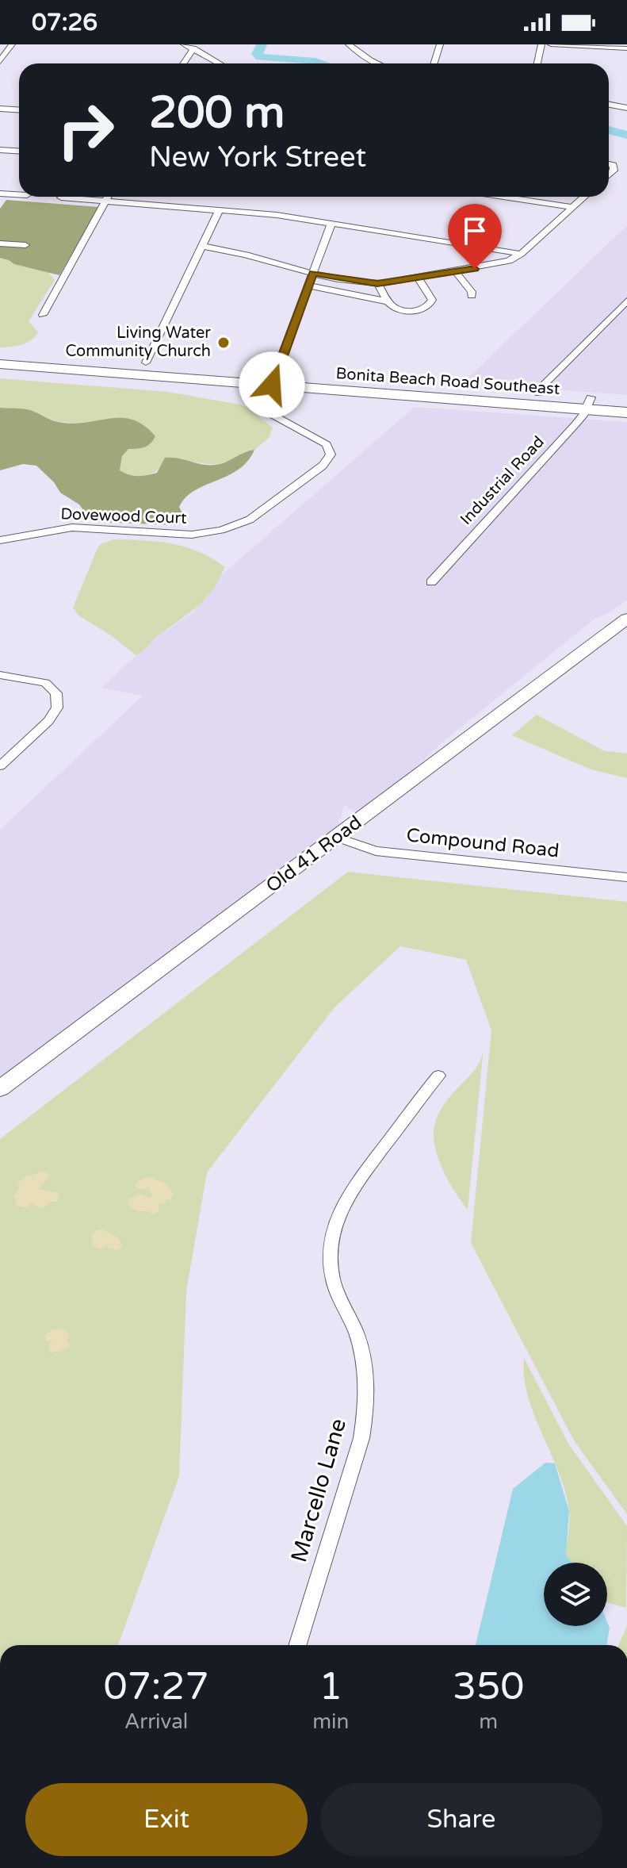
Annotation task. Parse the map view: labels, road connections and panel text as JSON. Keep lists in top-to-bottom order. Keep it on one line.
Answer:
{"streets":{"main road":["Bonita Beach Road Southeast"],"street":["Industrial Road","Dovewood Court","Compound Road","Old 41 Road","Marcello Lane"]},"crossings":[["Bonita Beach Road Southeast","Industrial Road"],["Bonita Beach Road Southeast","Dovewood Court"],["Compound Road","Old 41 Road"]],"places":["Living Water Community Church"],"page":{"status":"07:26","turn":["200 m","New York Street"],"eta":["07:27","Arrival","1","min","350","m"],"buttons":["Exit","Share"]}}
